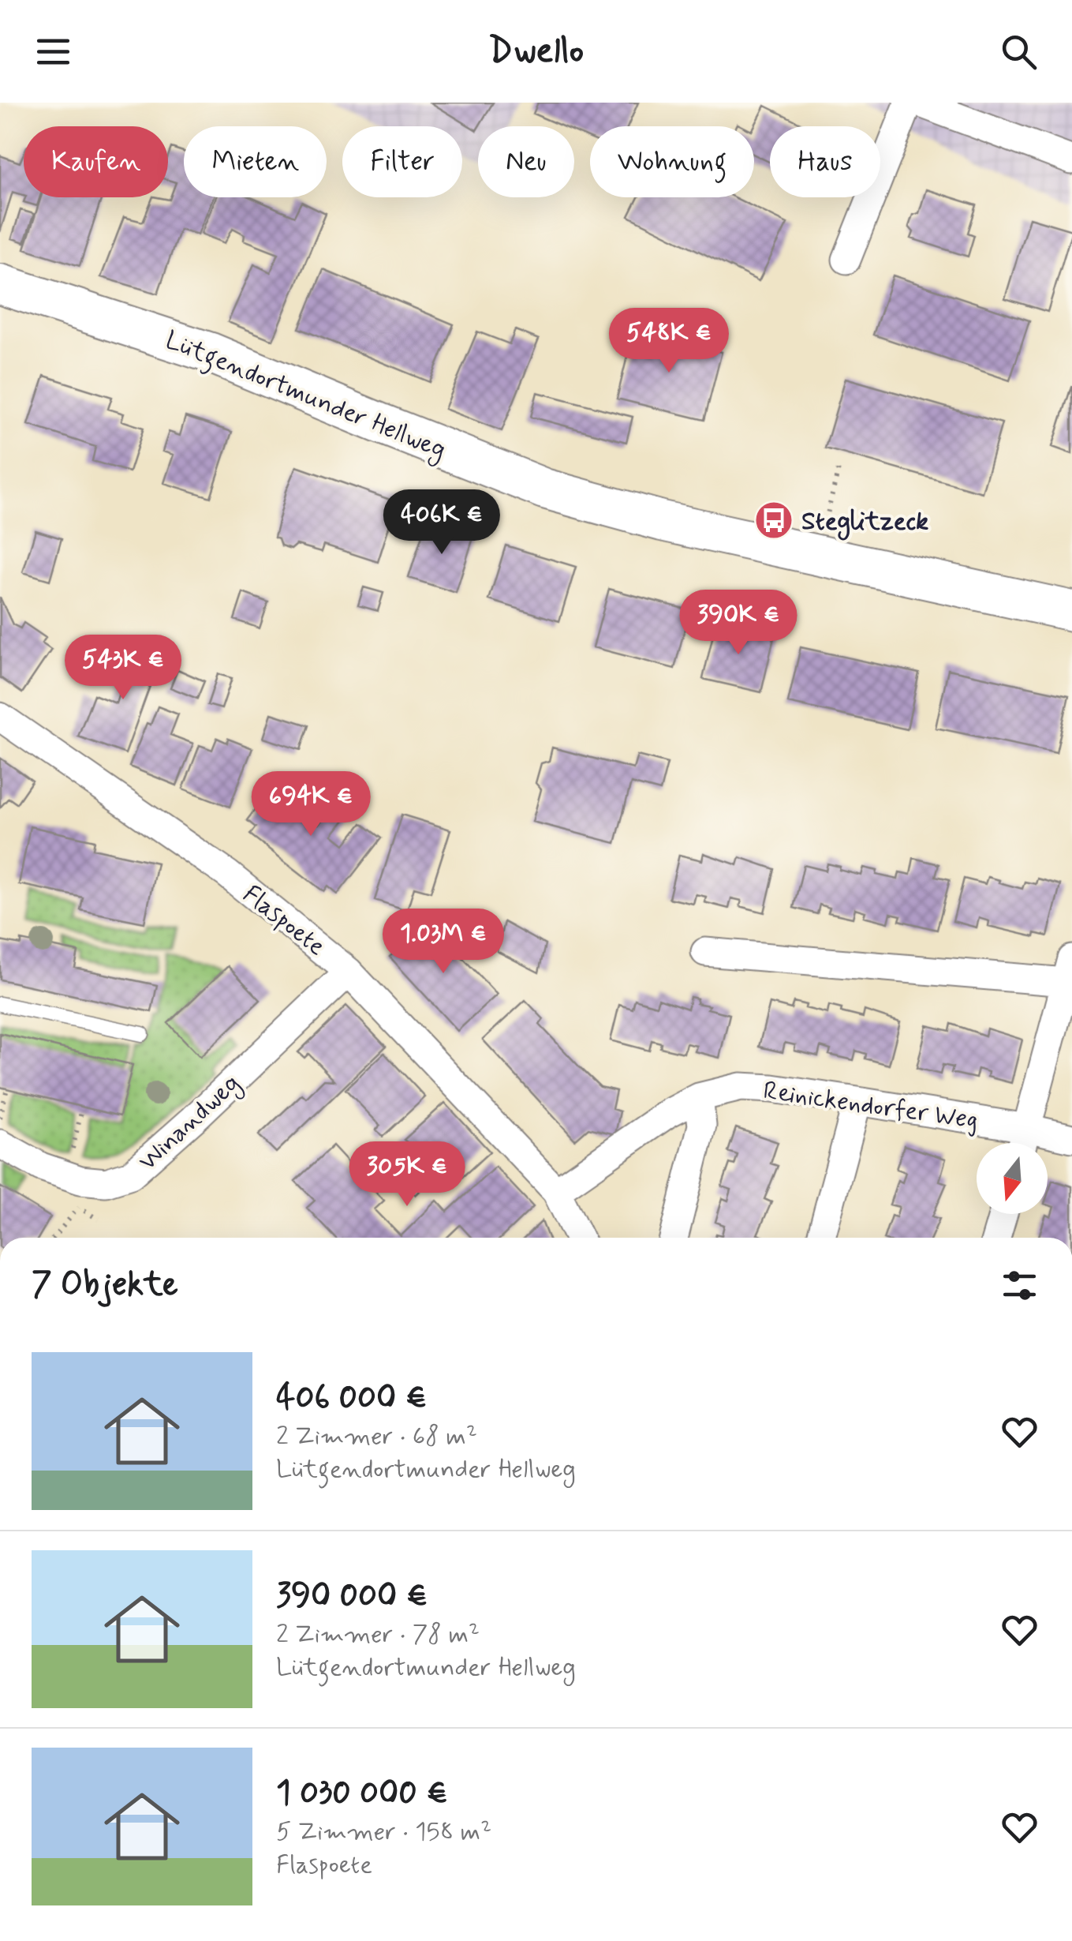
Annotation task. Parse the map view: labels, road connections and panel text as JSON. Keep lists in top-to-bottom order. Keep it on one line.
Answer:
{"streets":{"main road":["Lütgendortmunder Hellweg"],"street":["Flaspoete","Reinickendorfer Weg","Winandweg"]},"crossings":[["Flaspoete","Reinickendorfer Weg"],["Flaspoete","Winandweg"]],"places":{"bus stop":["Steglitzeck"]},"north":"bottom","page":{"header":"Dwello","chip":["Kaufen","Mieten","Filter","Neu","Wohnung","Haus"],"price":["548K €","406K €","390K €","543K €","694K €","1.03M €","305K €"],"heading":"7 Objekte","list":[{"name":"406 000 €","note":"2 Zimmer · 68 m² · Lütgendortmunder Hellweg"},{"name":"390 000 €","note":"2 Zimmer · 78 m² · Lütgendortmunder Hellweg"},{"name":"1 030 000 €","note":"5 Zimmer · 158 m² · Flaspoete"}]}}
